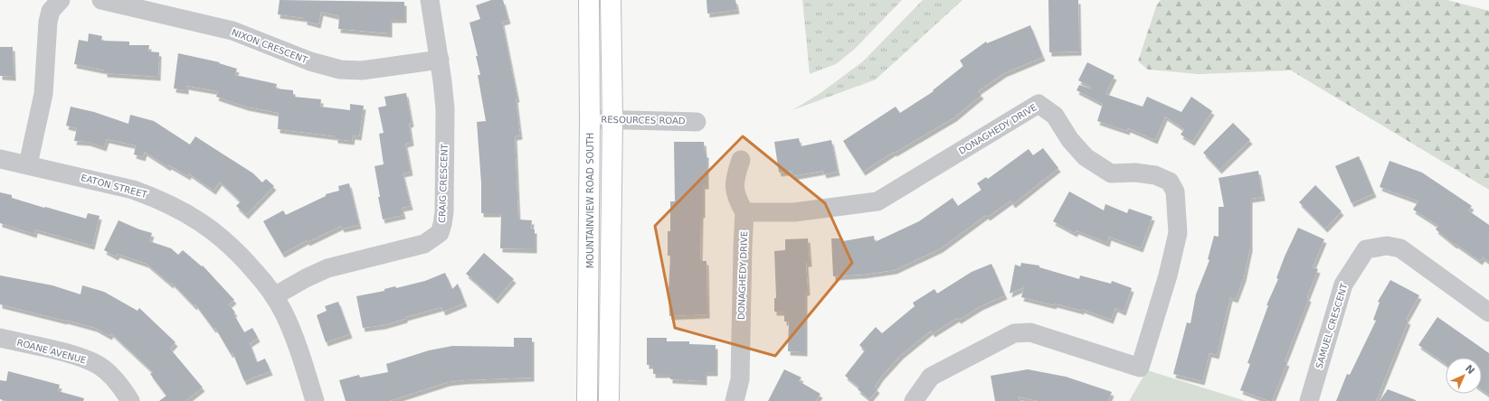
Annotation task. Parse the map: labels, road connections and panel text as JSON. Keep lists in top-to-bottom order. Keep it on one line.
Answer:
{"streets":{"main road":["MOUNTAINVIEW ROAD SOUTH"],"street":["NIXON CRESCENT","RESOURCES ROAD","DONAGHEDY DRIVE","CRAIG CRESCENT","EATON STREET","SAMUEL CRESCENT","ROANE AVENUE"]},"crossings":[["NIXON CRESCENT","CRAIG CRESCENT"],["RESOURCES ROAD","MOUNTAINVIEW ROAD SOUTH"],["CRAIG CRESCENT","EATON STREET"]],"north":"top right"}
